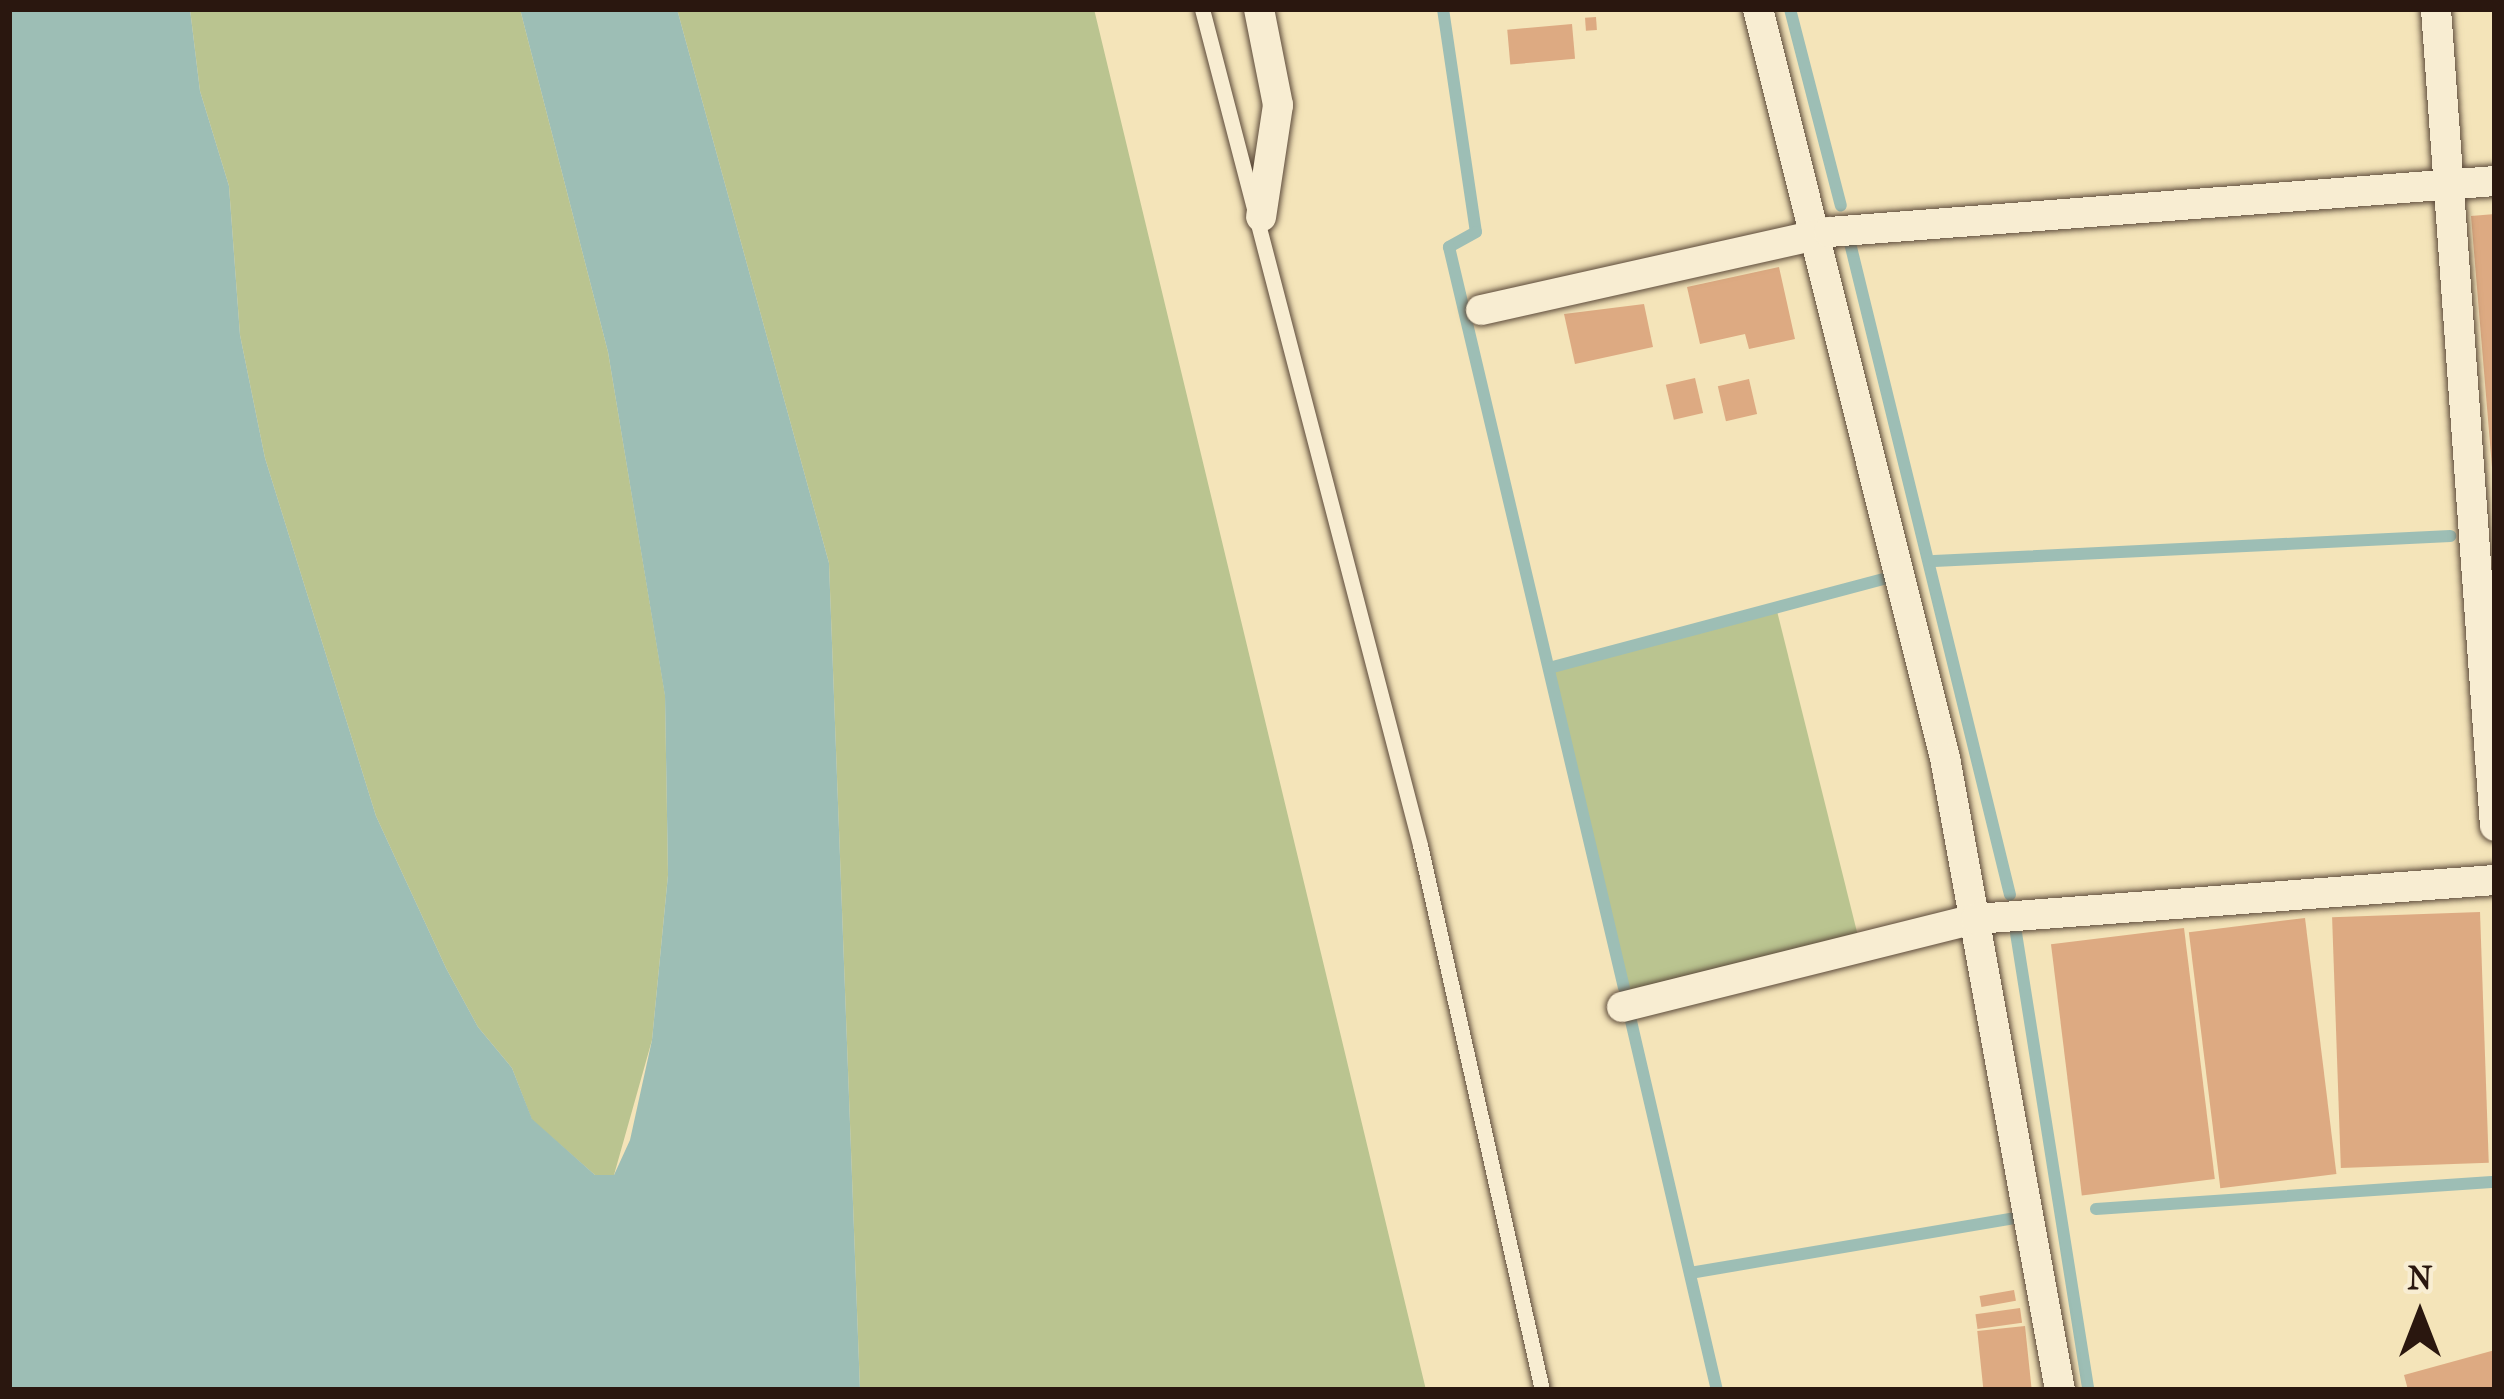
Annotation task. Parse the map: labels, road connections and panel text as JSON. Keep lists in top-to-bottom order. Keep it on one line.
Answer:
{"north":"top"}
